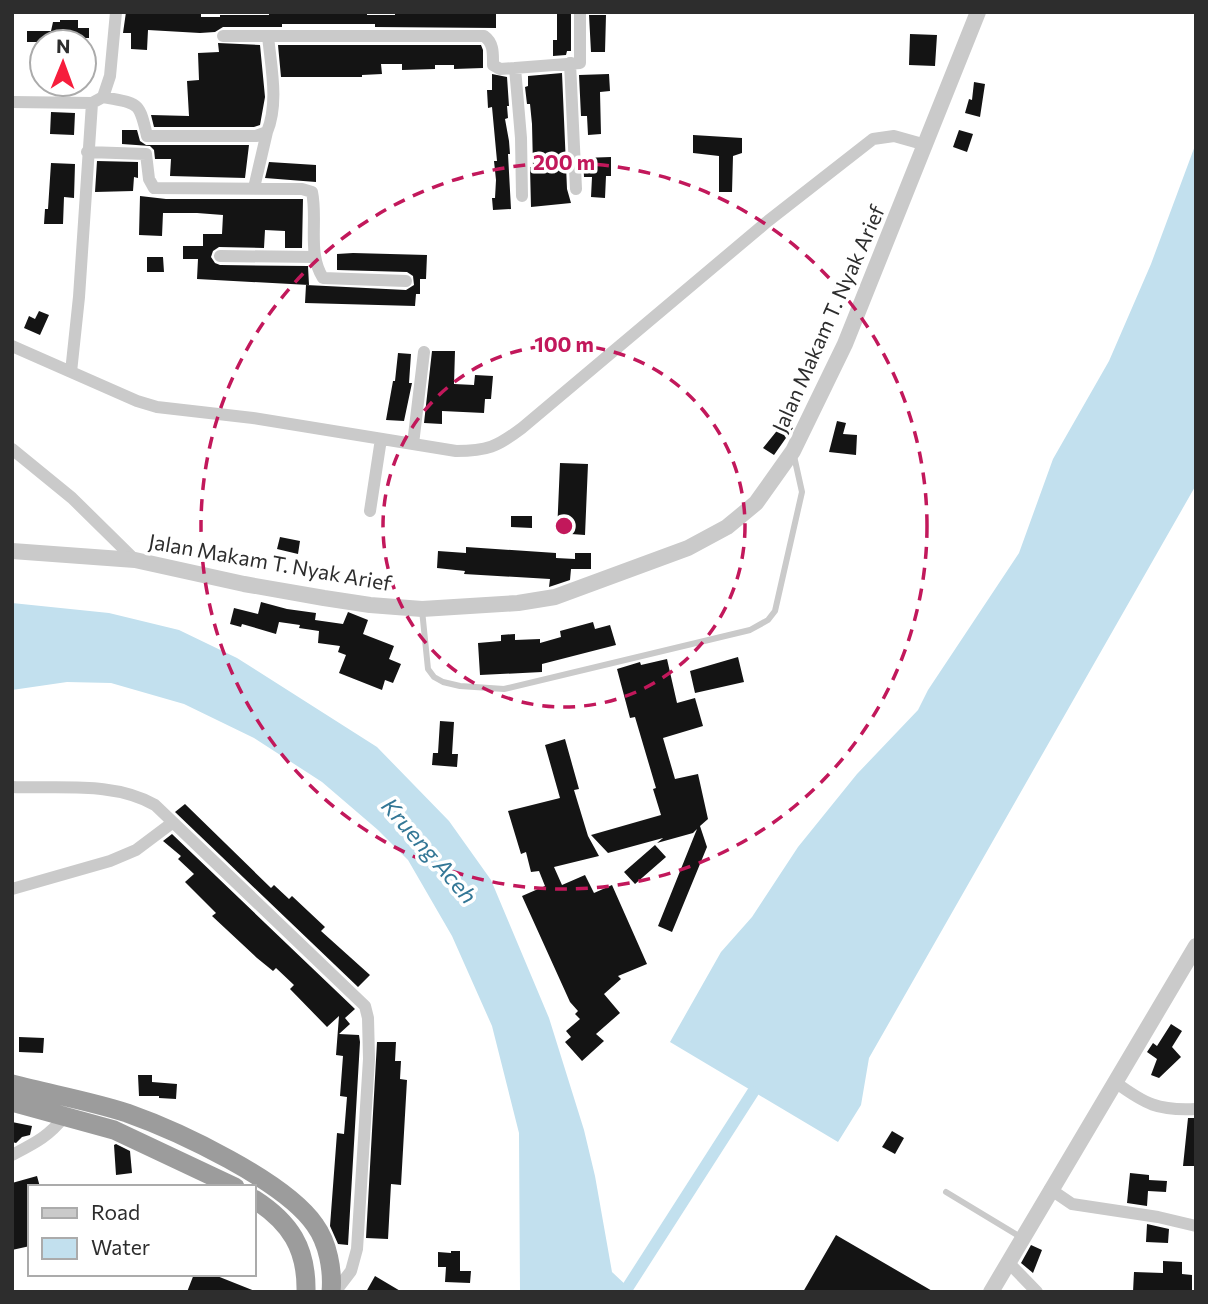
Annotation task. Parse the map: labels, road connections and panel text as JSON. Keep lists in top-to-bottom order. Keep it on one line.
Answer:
{"streets":{"street":["Jalan Makam T. Nyak Arief"]},"water":["Krueng Aceh"],"legend":["Road","Water"],"north":"top","rings":["200 m","100 m"]}
